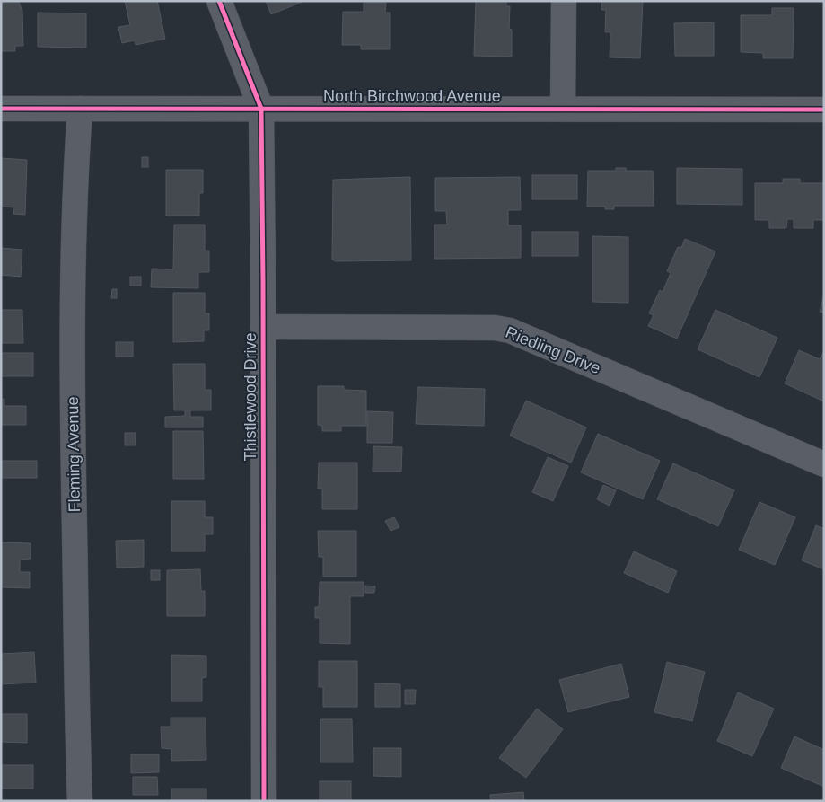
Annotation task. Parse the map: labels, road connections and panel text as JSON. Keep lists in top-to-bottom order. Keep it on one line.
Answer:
{"streets":{"street":["North Birchwood Avenue","Riedling Drive","Thistlewood Drive","Fleming Avenue"]},"crossings":[["North Birchwood Avenue","Thistlewood Drive"],["North Birchwood Avenue","Fleming Avenue"],["Riedling Drive","Thistlewood Drive"]]}
